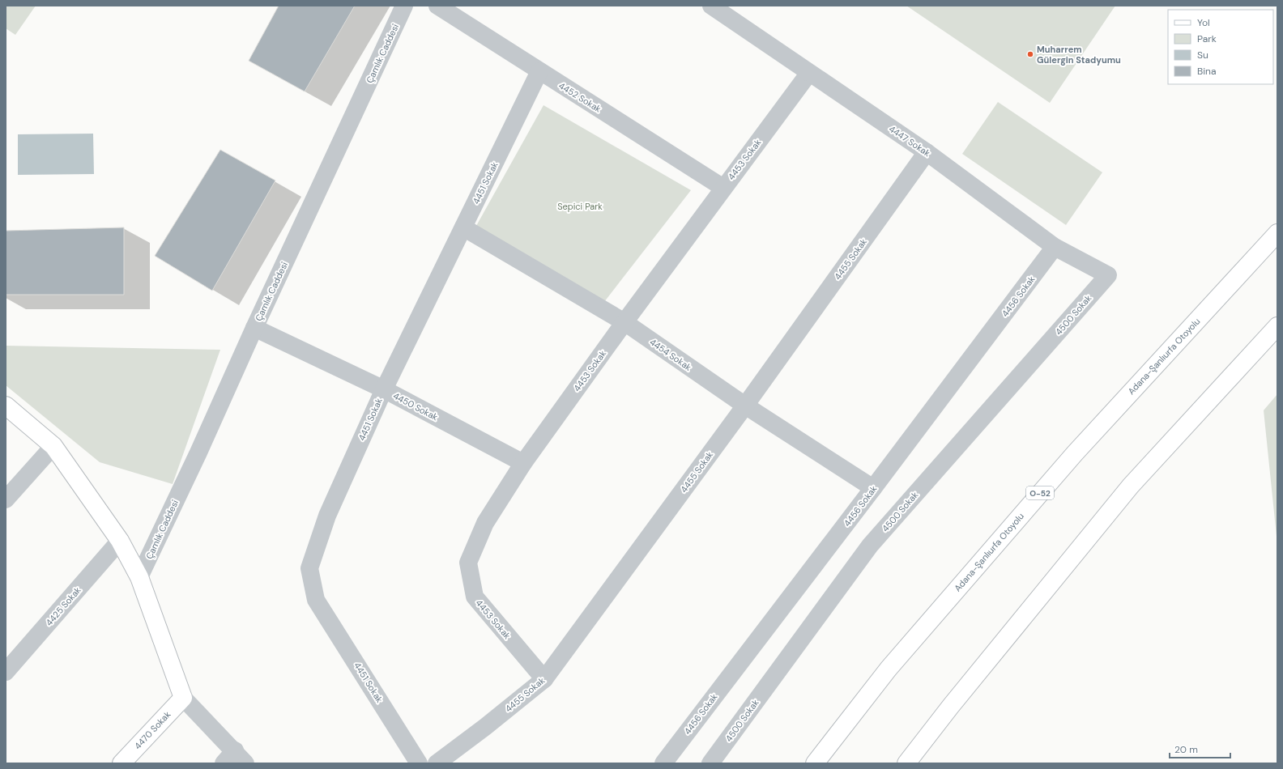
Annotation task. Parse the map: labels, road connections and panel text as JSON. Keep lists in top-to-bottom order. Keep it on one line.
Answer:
{"streets":{"main road":["Adana-Şanlıurfa Otoyolu","O-52","4470 Sokak"],"street":["Çamlık Caddesi","4452 Sokak","4447 Sokak","4453 Sokak","4451 Sokak","4455 Sokak","4456 Sokak","4500 Sokak","4454 Sokak","4450 Sokak","4425 Sokak"]},"crossings":[["Çamlık Caddesi","4450 Sokak"],["4452 Sokak","4453 Sokak"],["4452 Sokak","4451 Sokak"],["4447 Sokak","4453 Sokak"],["4447 Sokak","4455 Sokak"],["4447 Sokak","4456 Sokak"],["4447 Sokak","4500 Sokak"],["4453 Sokak","4455 Sokak"],["4453 Sokak","4454 Sokak"],["4453 Sokak","4450 Sokak"],["4451 Sokak","4454 Sokak"],["4451 Sokak","4450 Sokak"],["4455 Sokak","4454 Sokak"],["4456 Sokak","4454 Sokak"]],"parks":["Sepici Park"],"places":["Muharrem Gülergin Stadyumu"],"legend":["Yol","Park","Su","Bina"],"scale_bar":"20 m"}
